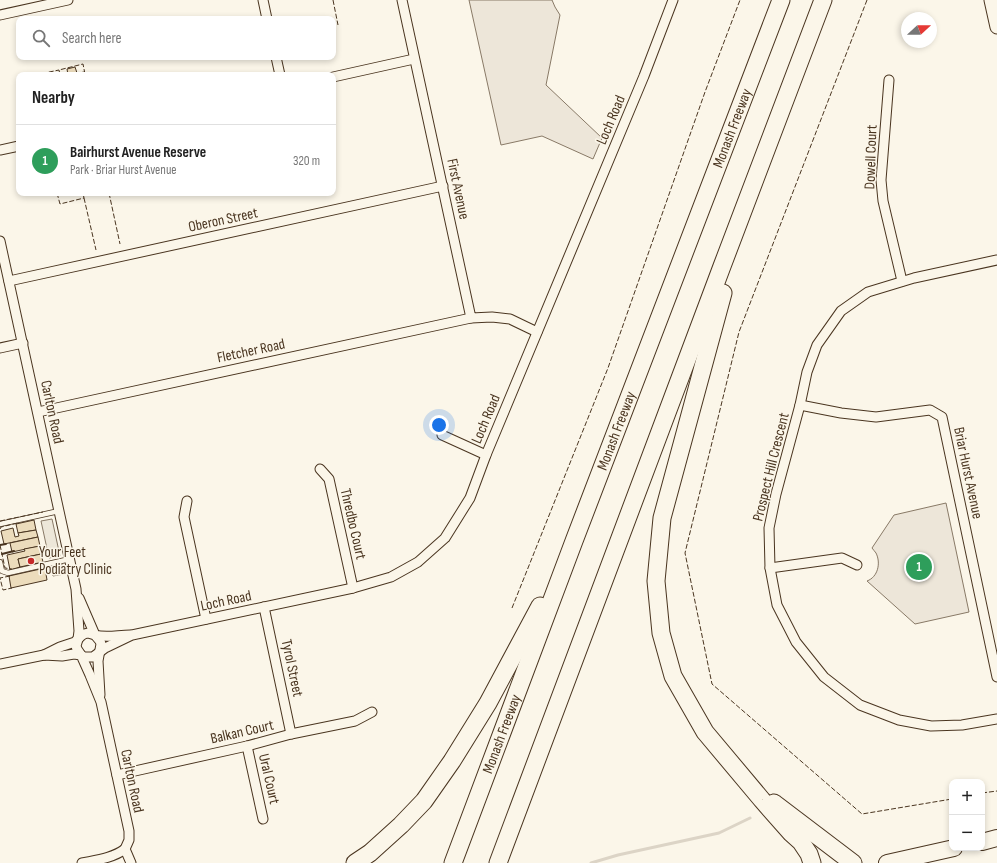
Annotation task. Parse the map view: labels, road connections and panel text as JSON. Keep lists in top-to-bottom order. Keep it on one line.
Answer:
{"streets":{"highway":["Monash Freeway"],"street":["Loch Road","Dowell Court","First Avenue","Oberon Street","Fletcher Road","Carlton Road","Prospect Hill Crescent","Briar Hurst Avenue","Thredbo Court","Tyrol Street","Balkan Court","Ural Court"]},"crossings":[["Loch Road","Carlton Road"],["Loch Road","Thredbo Court"],["Loch Road","Tyrol Street"],["Dowell Court","Prospect Hill Crescent"],["First Avenue","Oberon Street"],["First Avenue","Fletcher Road"],["Oberon Street","Carlton Road"],["Fletcher Road","Carlton Road"],["Carlton Road","Balkan Court"],["Prospect Hill Crescent","Briar Hurst Avenue"],["Tyrol Street","Balkan Court"],["Balkan Court","Ural Court"]],"places":["Your Feet Podiatry Clinic"],"north":"right","page":{"search":"Search here","heading":"Nearby","list":[{"mark":"1","name":"Bairhurst Avenue Reserve","note":"Park · Briar Hurst Avenue","value":"320 m"}],"pins":"1","map_buttons":["+","−"]}}
